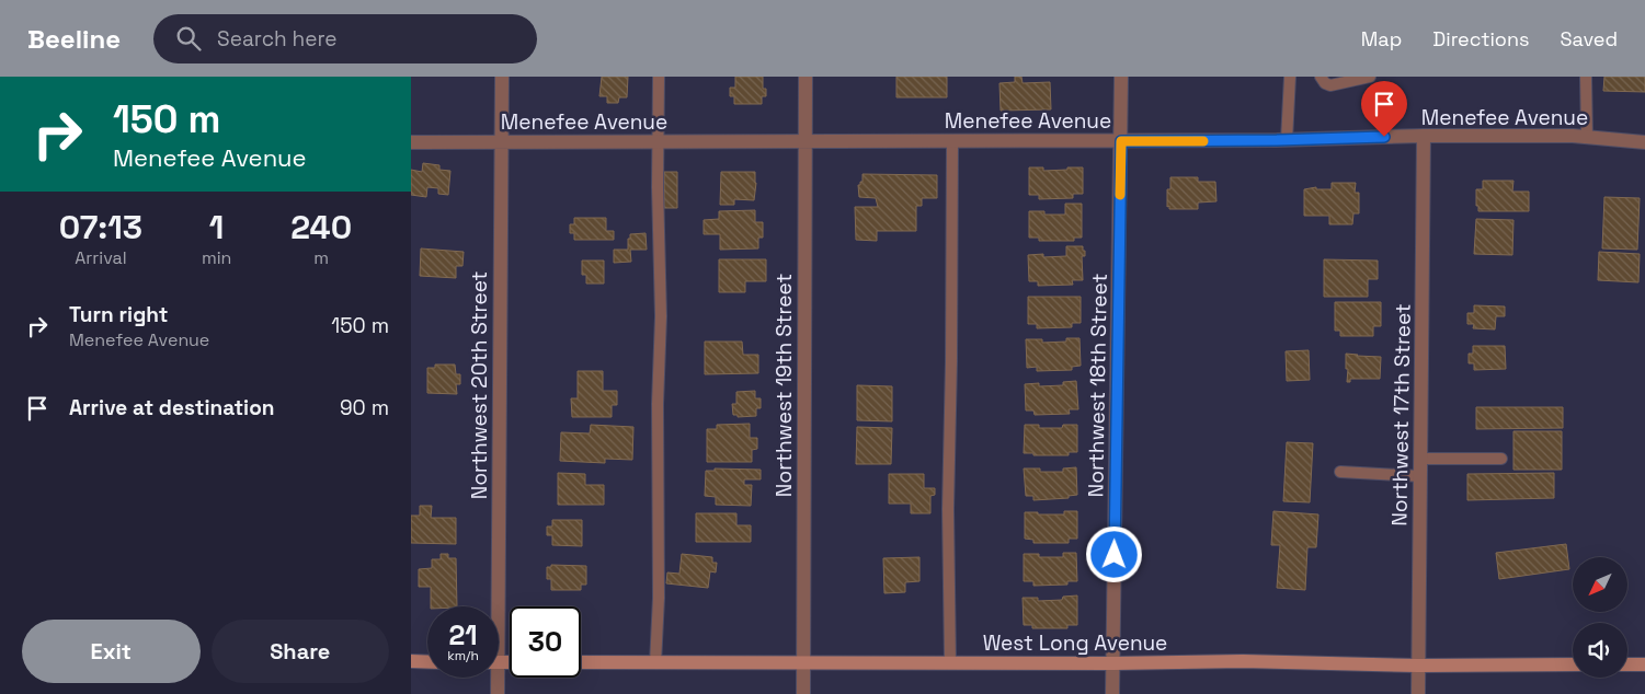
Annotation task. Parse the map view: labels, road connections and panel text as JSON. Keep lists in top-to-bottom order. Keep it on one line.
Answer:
{"streets":{"main road":["West Long Avenue"],"street":["Menefee Avenue","Northwest 20th Street","Northwest 19th Street","Northwest 18th Street","Northwest 17th Street"]},"crossings":[["Menefee Avenue","Northwest 20th Street"],["Menefee Avenue","Northwest 19th Street"],["Menefee Avenue","Northwest 18th Street"],["Menefee Avenue","Northwest 17th Street"],["Northwest 19th Street","West Long Avenue"],["Northwest 18th Street","West Long Avenue"],["Northwest 17th Street","West Long Avenue"]],"north":"bottom left","page":{"header":"Beeline","search":"Search here","nav":["Map","Directions","Saved"],"turn":["150 m","Menefee Avenue"],"eta":["07:13","Arrival","1","min","240","m"],"list":[{"name":"Turn right","note":"Menefee Avenue","value":"150 m"},{"name":"Arrive at destination","value":"90 m"}],"speed":"21 km/h","limit":"30","buttons":["Exit","Share"]}}
